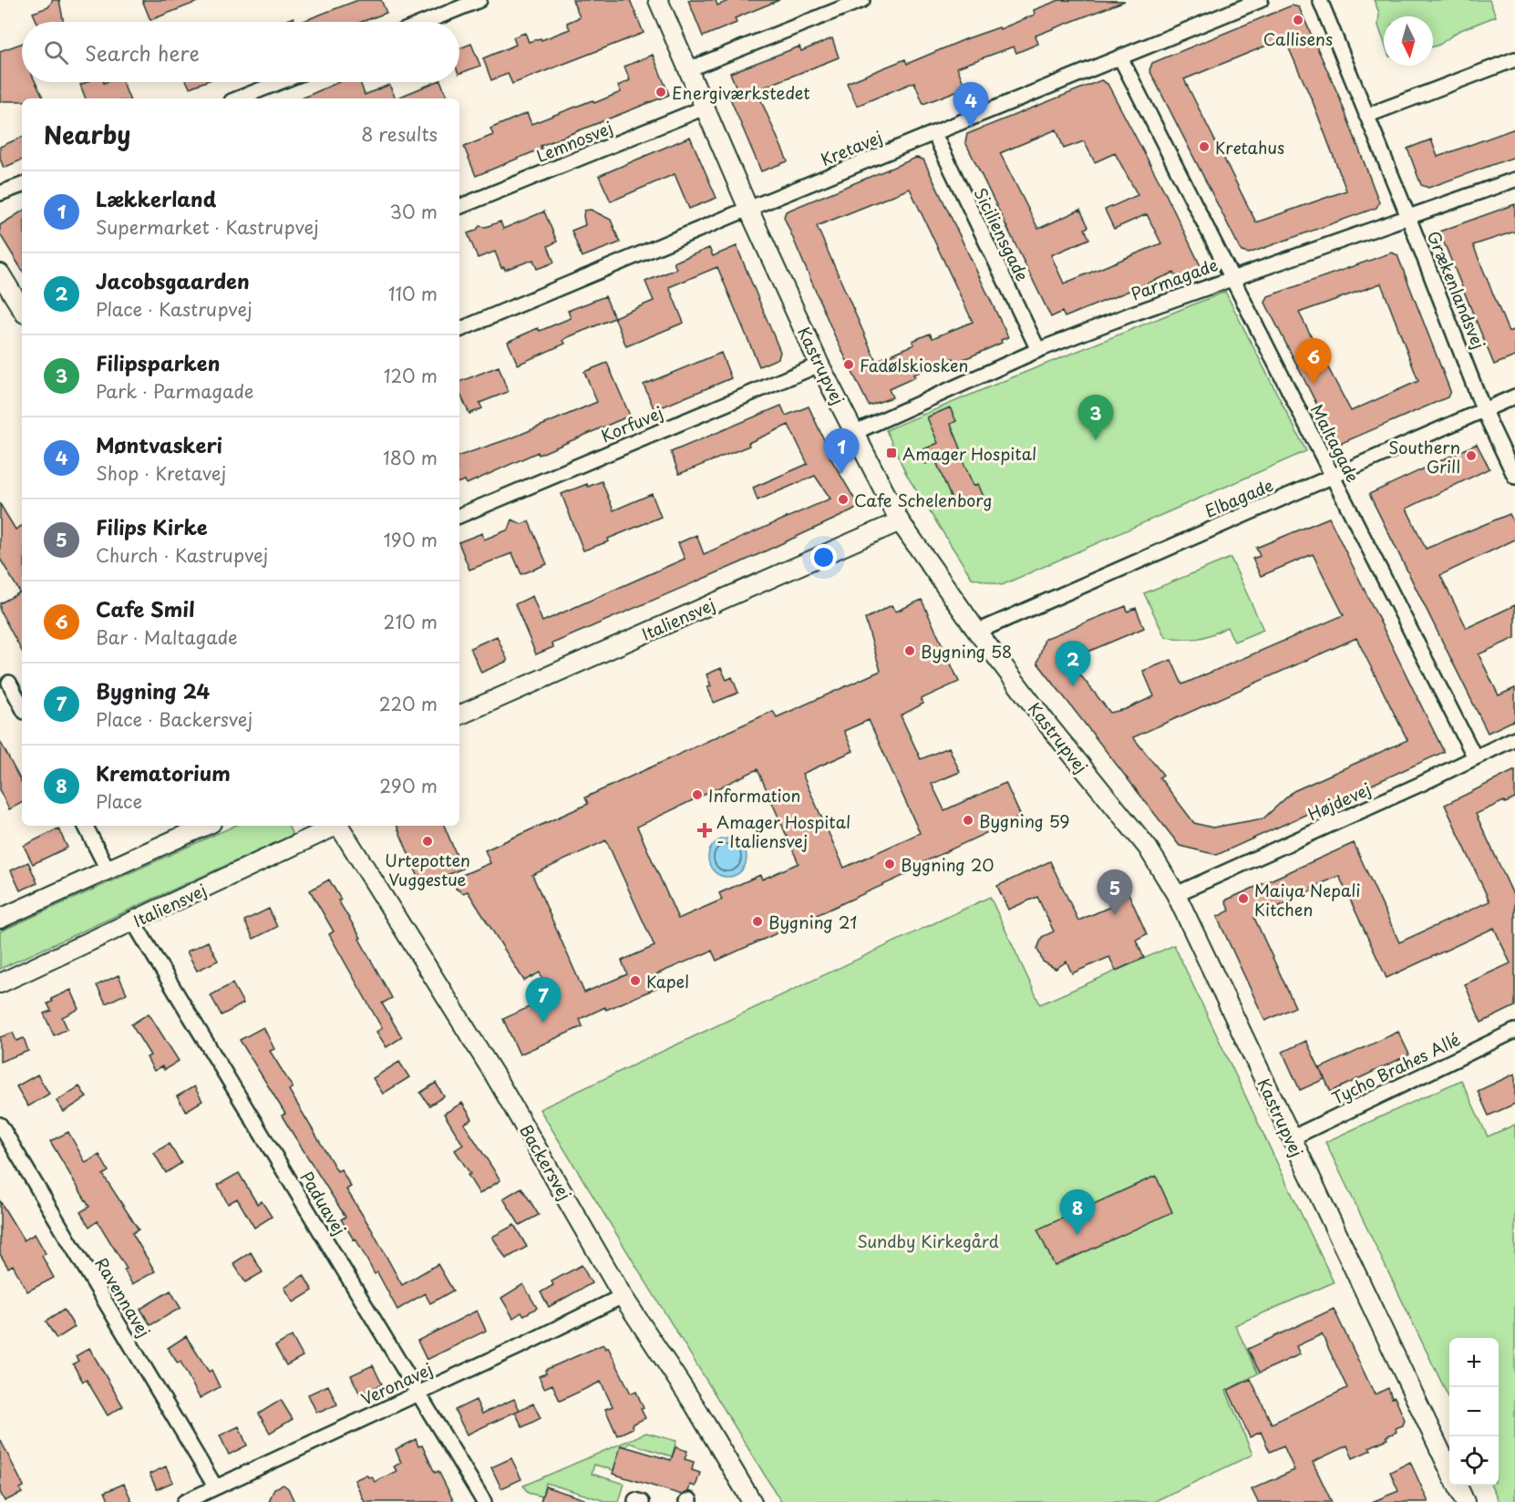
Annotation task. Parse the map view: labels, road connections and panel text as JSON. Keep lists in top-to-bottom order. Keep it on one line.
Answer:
{"streets":{"street":["Lemnosvej","Kretavej","Siciliensgade","Parmagade","Grækenlandsvej","Kastrupvej","Korfuvej","Maltagade","Elbagade","Italiensvej","Højdevej","Tycho Brahes Allé","Backersvej","Paduavej","Ravennavej","Veronavej"]},"crossings":[["Lemnosvej","Kastrupvej"],["Kretavej","Siciliensgade"],["Kretavej","Kastrupvej"],["Kretavej","Maltagade"],["Siciliensgade","Parmagade"],["Parmagade","Grækenlandsvej"],["Parmagade","Kastrupvej"],["Parmagade","Maltagade"],["Grækenlandsvej","Elbagade"],["Kastrupvej","Korfuvej"],["Kastrupvej","Elbagade"],["Kastrupvej","Italiensvej"],["Kastrupvej","Højdevej"],["Kastrupvej","Tycho Brahes Allé"],["Maltagade","Elbagade"],["Maltagade","Højdevej"],["Italiensvej","Paduavej"],["Backersvej","Veronavej"],["Paduavej","Veronavej"],["Ravennavej","Veronavej"]],"parks":["Sundby Kirkegård"],"places":{"other":["Callisens","Energiværkstedet","Kretahus","Fadølskiosken","Southern Grill","Cafe Schelenborg","Bygning 58","Information","Bygning 59","Urtepotten Vuggestue","Bygning 20","Maiya Nepali Kitchen","Bygning 21","Kapel"],"transit":["Amager Hospital"],"health":["Amager Hospital - Italiensvej"]},"north":"bottom","page":{"search":"Search here","pins":["4","6","3","1","2","5","7","8"],"heading":["Nearby","8 results"],"list":[{"mark":"1","name":"Lækkerland","note":"Supermarket · Kastrupvej","value":"30 m"},{"mark":"2","name":"Jacobsgaarden","note":"Place · Kastrupvej","value":"110 m"},{"mark":"3","name":"Filipsparken","note":"Park · Parmagade","value":"120 m"},{"mark":"4","name":"Møntvaskeri","note":"Shop · Kretavej","value":"180 m"},{"mark":"5","name":"Filips Kirke","note":"Church · Kastrupvej","value":"190 m"},{"mark":"6","name":"Cafe Smil","note":"Bar · Maltagade","value":"210 m"},{"mark":"7","name":"Bygning 24","note":"Place · Backersvej","value":"220 m"},{"mark":"8","name":"Krematorium","note":"Place","value":"290 m"}],"map_buttons":["+","−"]}}
